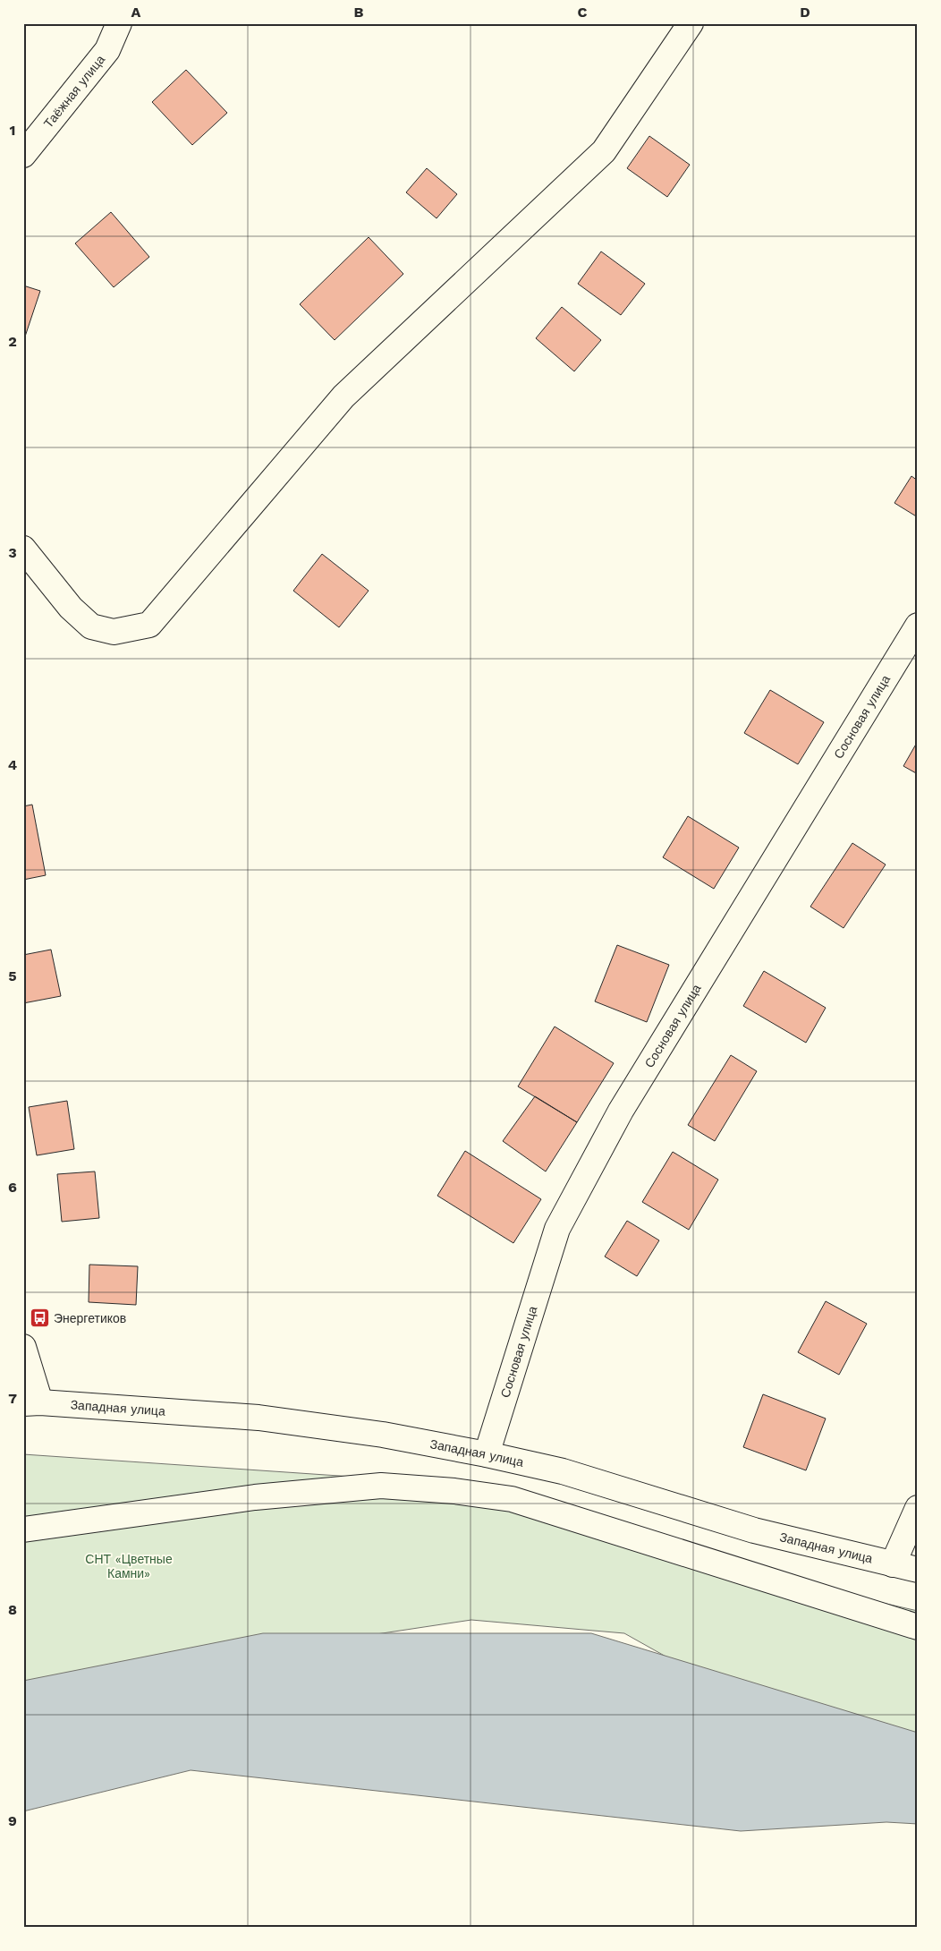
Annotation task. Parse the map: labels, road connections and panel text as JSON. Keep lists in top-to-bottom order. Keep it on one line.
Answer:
{"streets":{"street":["Таёжная улица","Сосновая улица","Западная улица"]},"crossings":[["Сосновая улица","Западная улица"]],"parks":["СНТ «Цветные Камни»"],"places":{"bus stop":["Энергетиков"]},"grid":{"columns":["A","B","C","D"],"rows":["1","2","3","4","5","6","7","8","9"]}}
